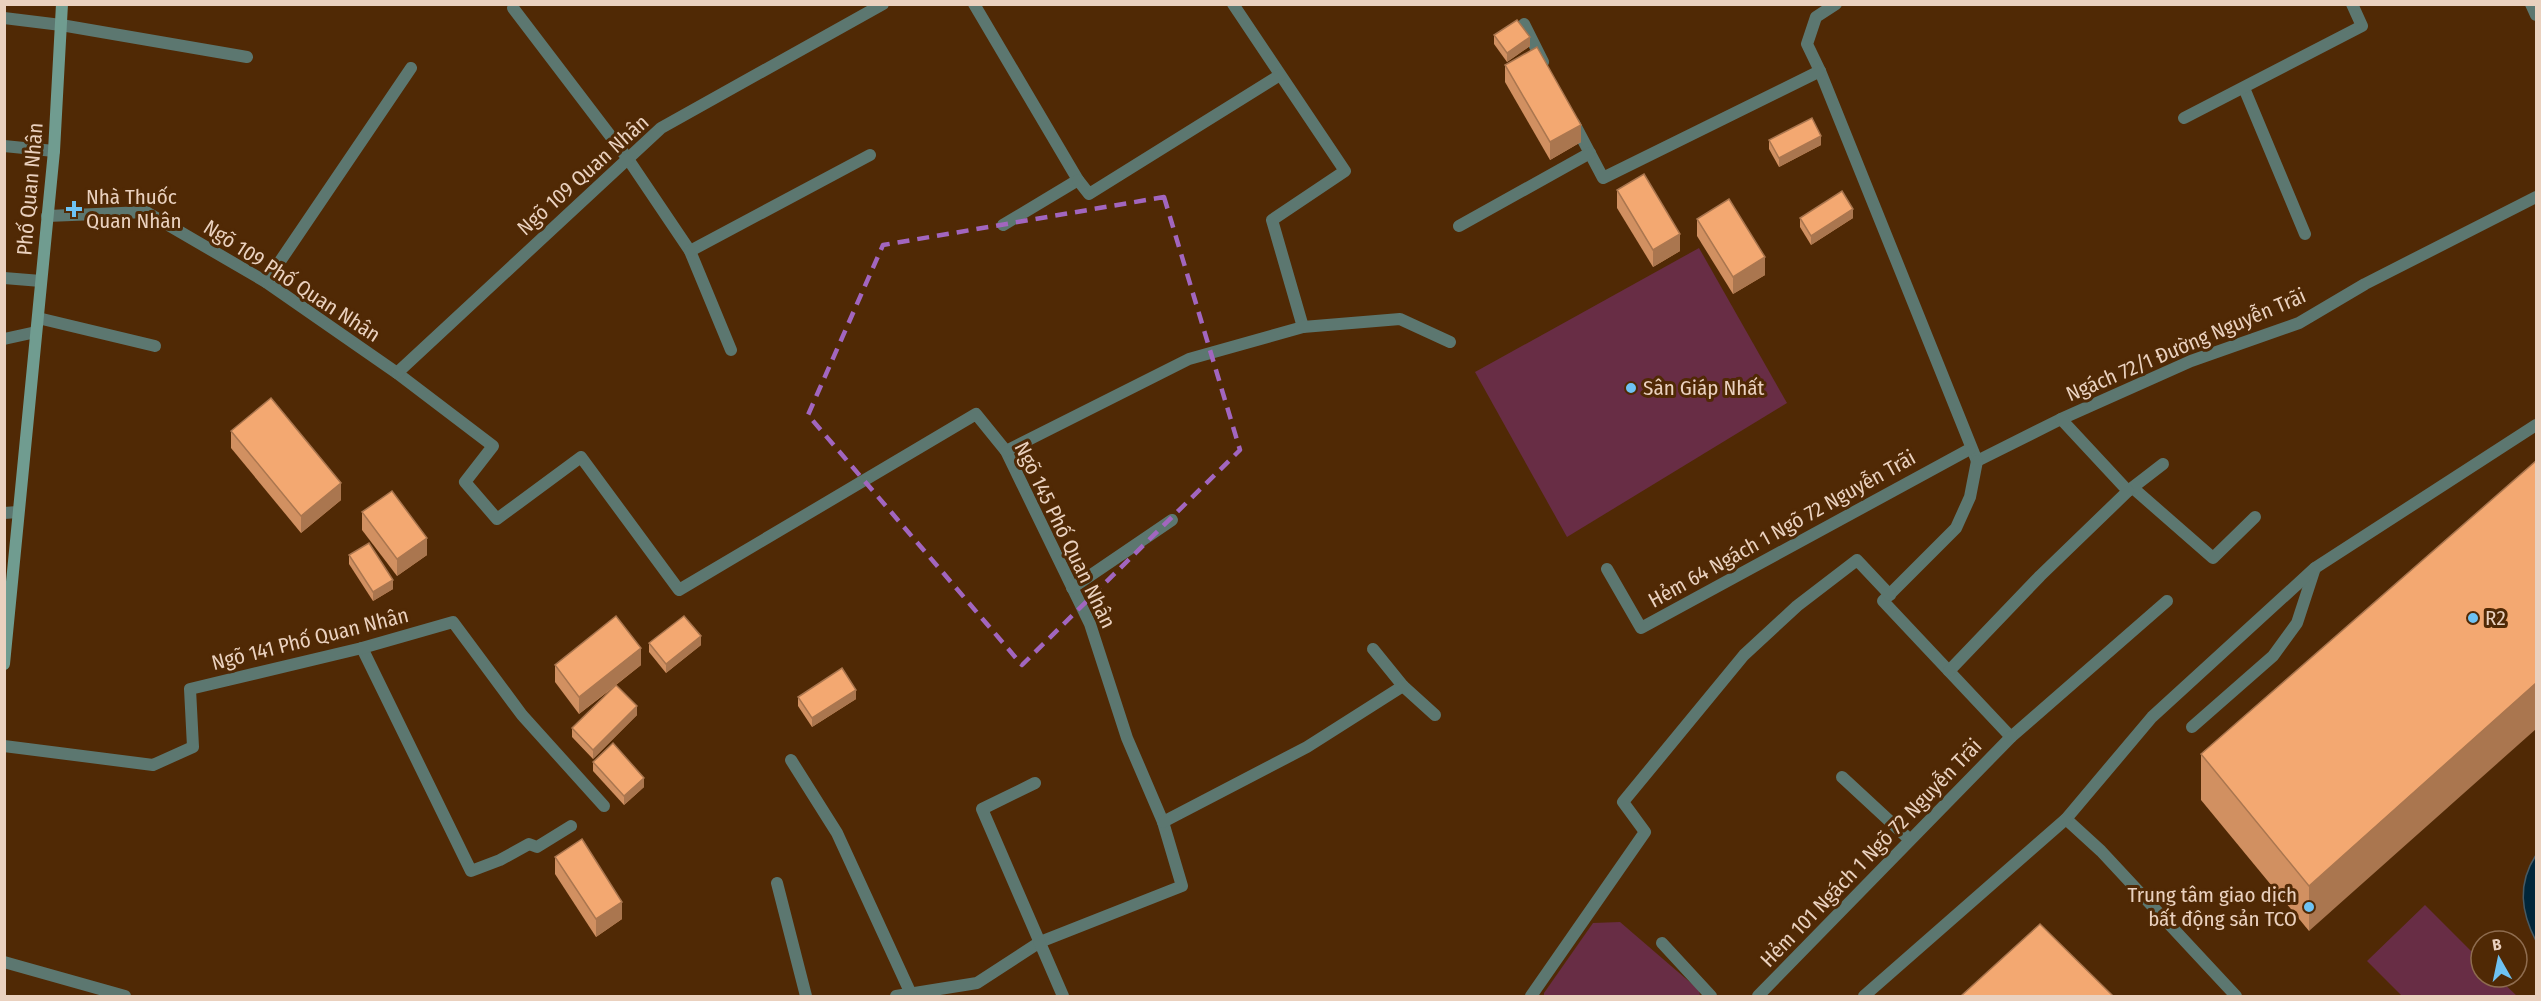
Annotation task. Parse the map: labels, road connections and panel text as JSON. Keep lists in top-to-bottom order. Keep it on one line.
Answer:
{"streets":{"street":["Ngõ 109 Quan Nhân","Phố Quan Nhân","Ngõ 109 Phố Quan Nhân","Ngách 72/1 Đường Nguyễn Trãi","Hẻm 64 Ngách 1 Ngõ 72 Nguyễn Trãi","Ngõ 145 Phố Quan Nhân","Ngõ 141 Phố Quan Nhân","Hẻm 101 Ngách 1 Ngõ 72 Nguyễn Trãi"]},"crossings":[["Ngõ 109 Quan Nhân","Ngõ 109 Phố Quan Nhân"],["Phố Quan Nhân","Ngõ 109 Phố Quan Nhân"],["Ngõ 109 Phố Quan Nhân","Ngõ 145 Phố Quan Nhân"]],"places":{"health":["Nhà Thuốc Quan Nhân"],"other":["Sân Giáp Nhất","R2","Trung tâm giao dịch bất động sản TCO"]},"north":"top"}
